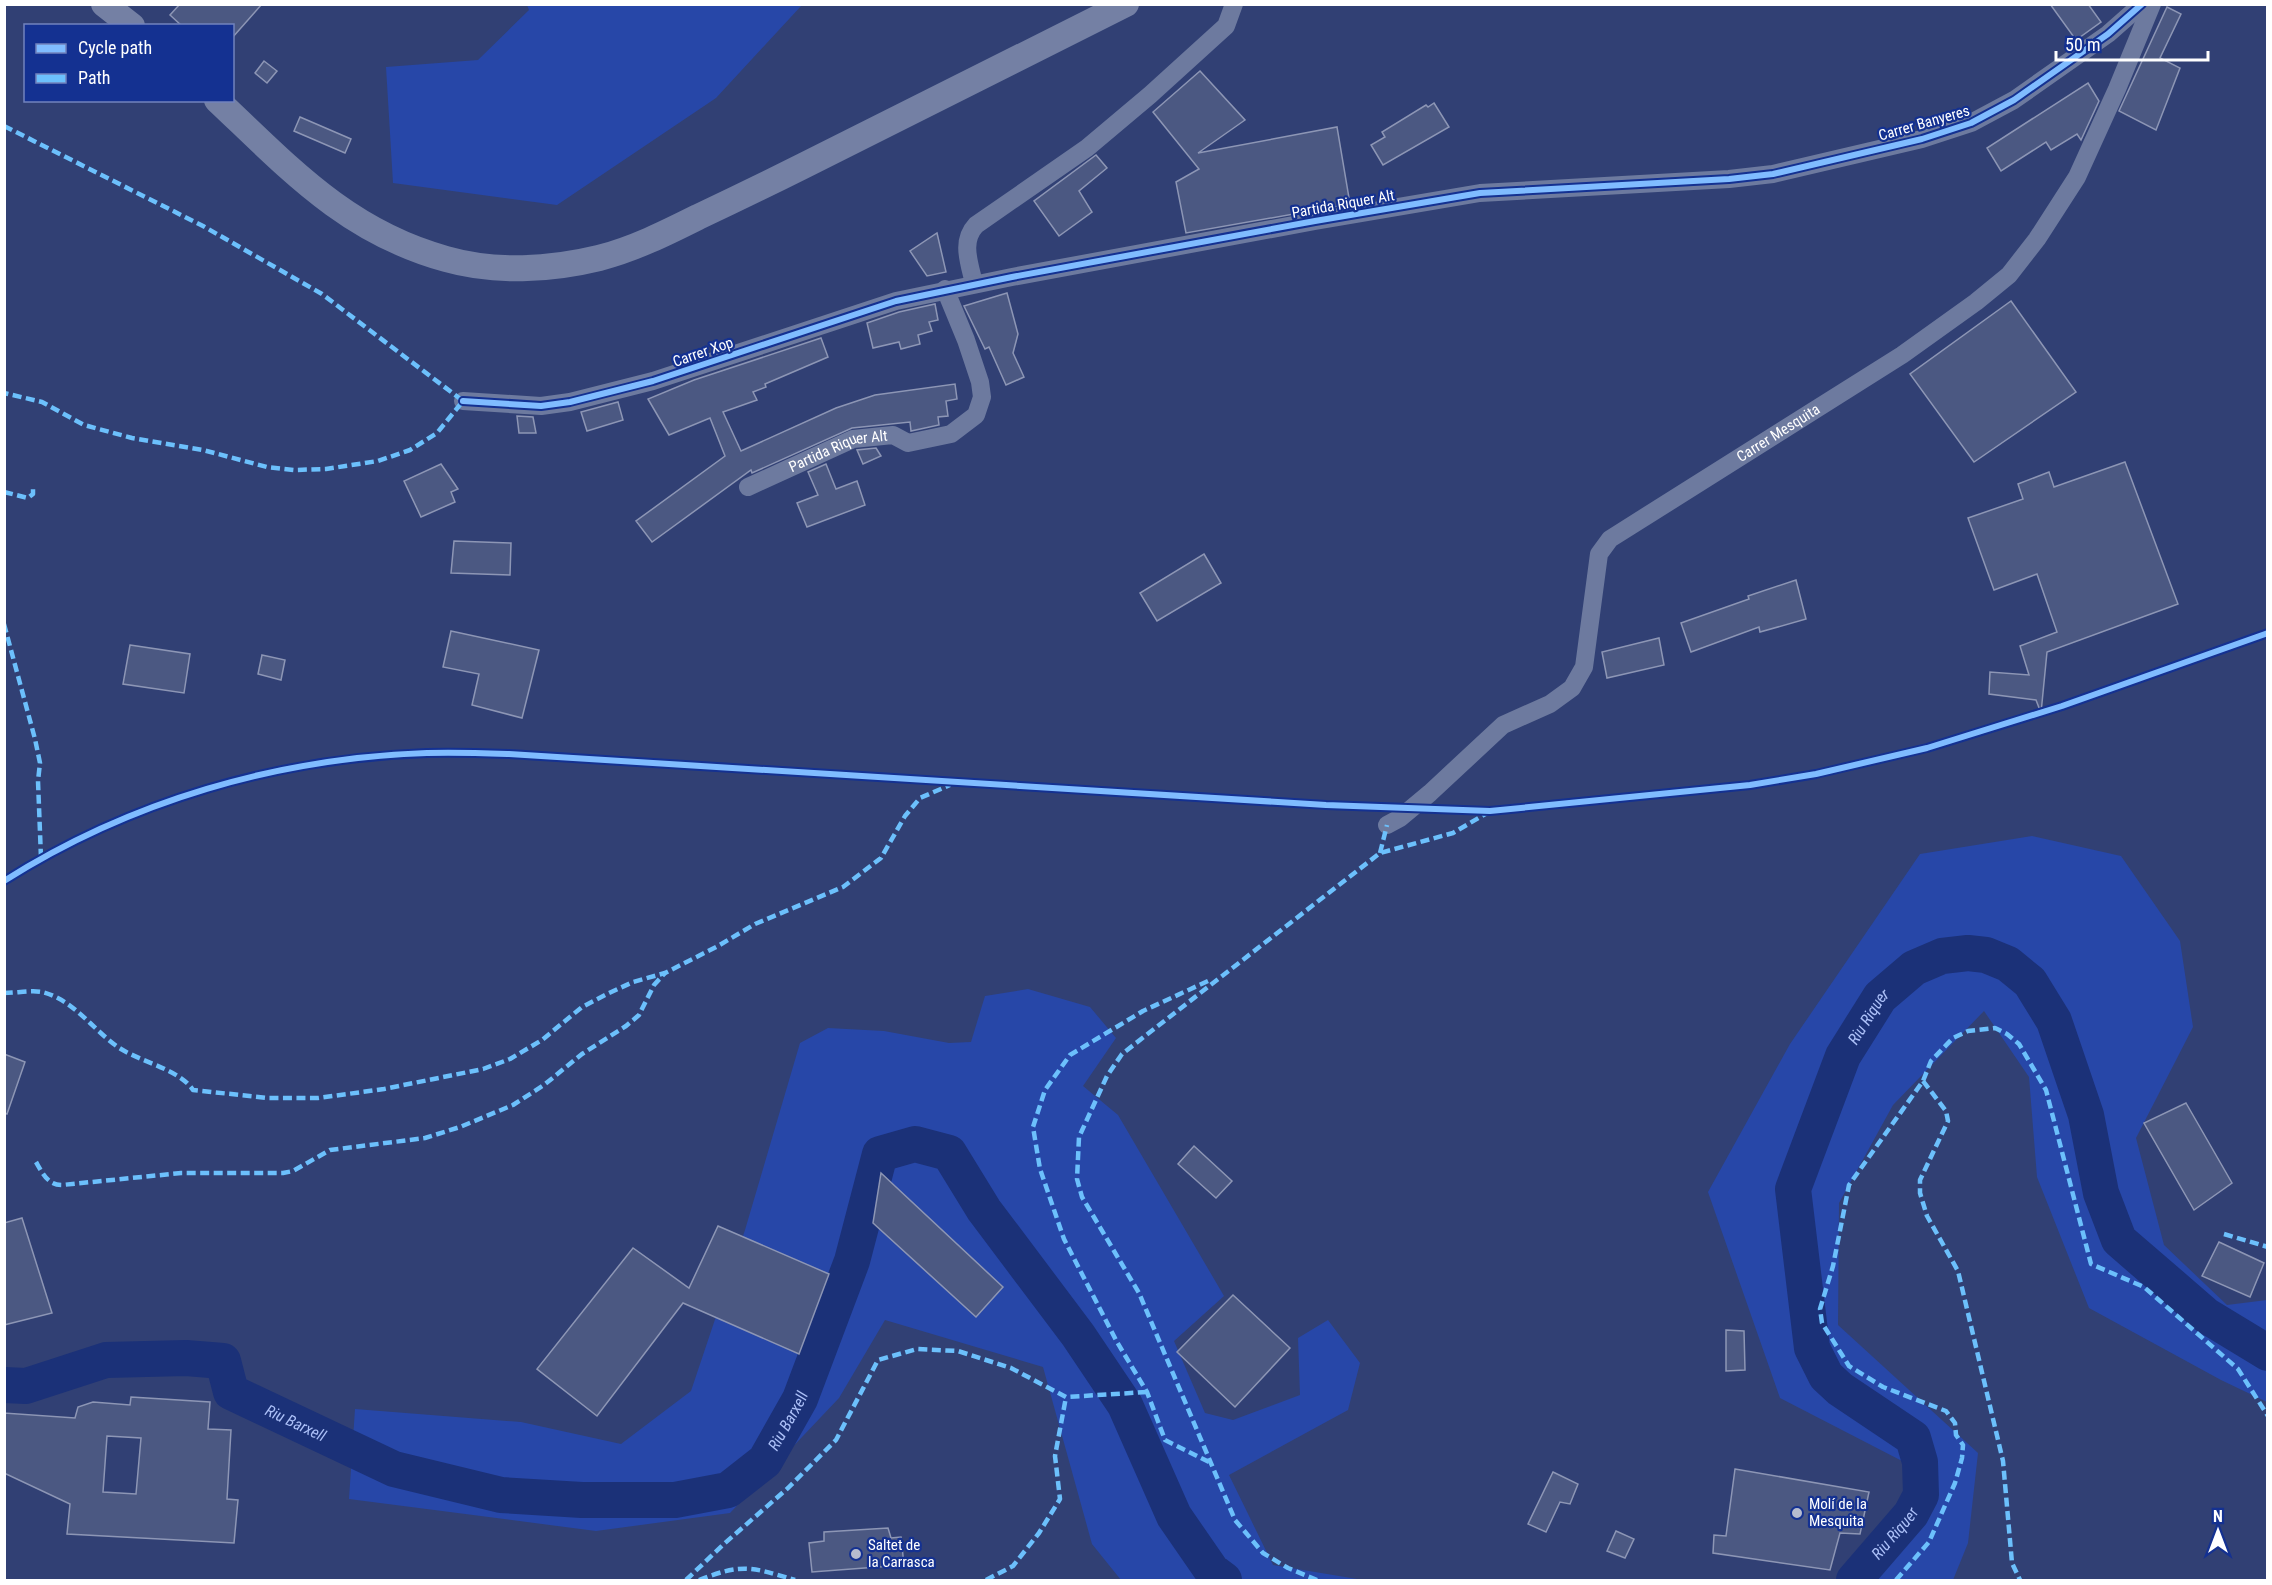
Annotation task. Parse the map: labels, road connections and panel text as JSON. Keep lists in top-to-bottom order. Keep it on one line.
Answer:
{"streets":{"street":["Carrer Banyeres","Partida Riquer Alt","Carrer Xop","Carrer Mesquita"]},"crossings":[["Carrer Banyeres","Partida Riquer Alt"],["Partida Riquer Alt","Carrer Xop"]],"water":["Riu Riquer","Riu Barxell"],"places":["Molí de la Mesquita","Saltet de la Carrasca"],"legend":["Cycle path","Path"],"scale_bar":"50 m","north":"top"}
